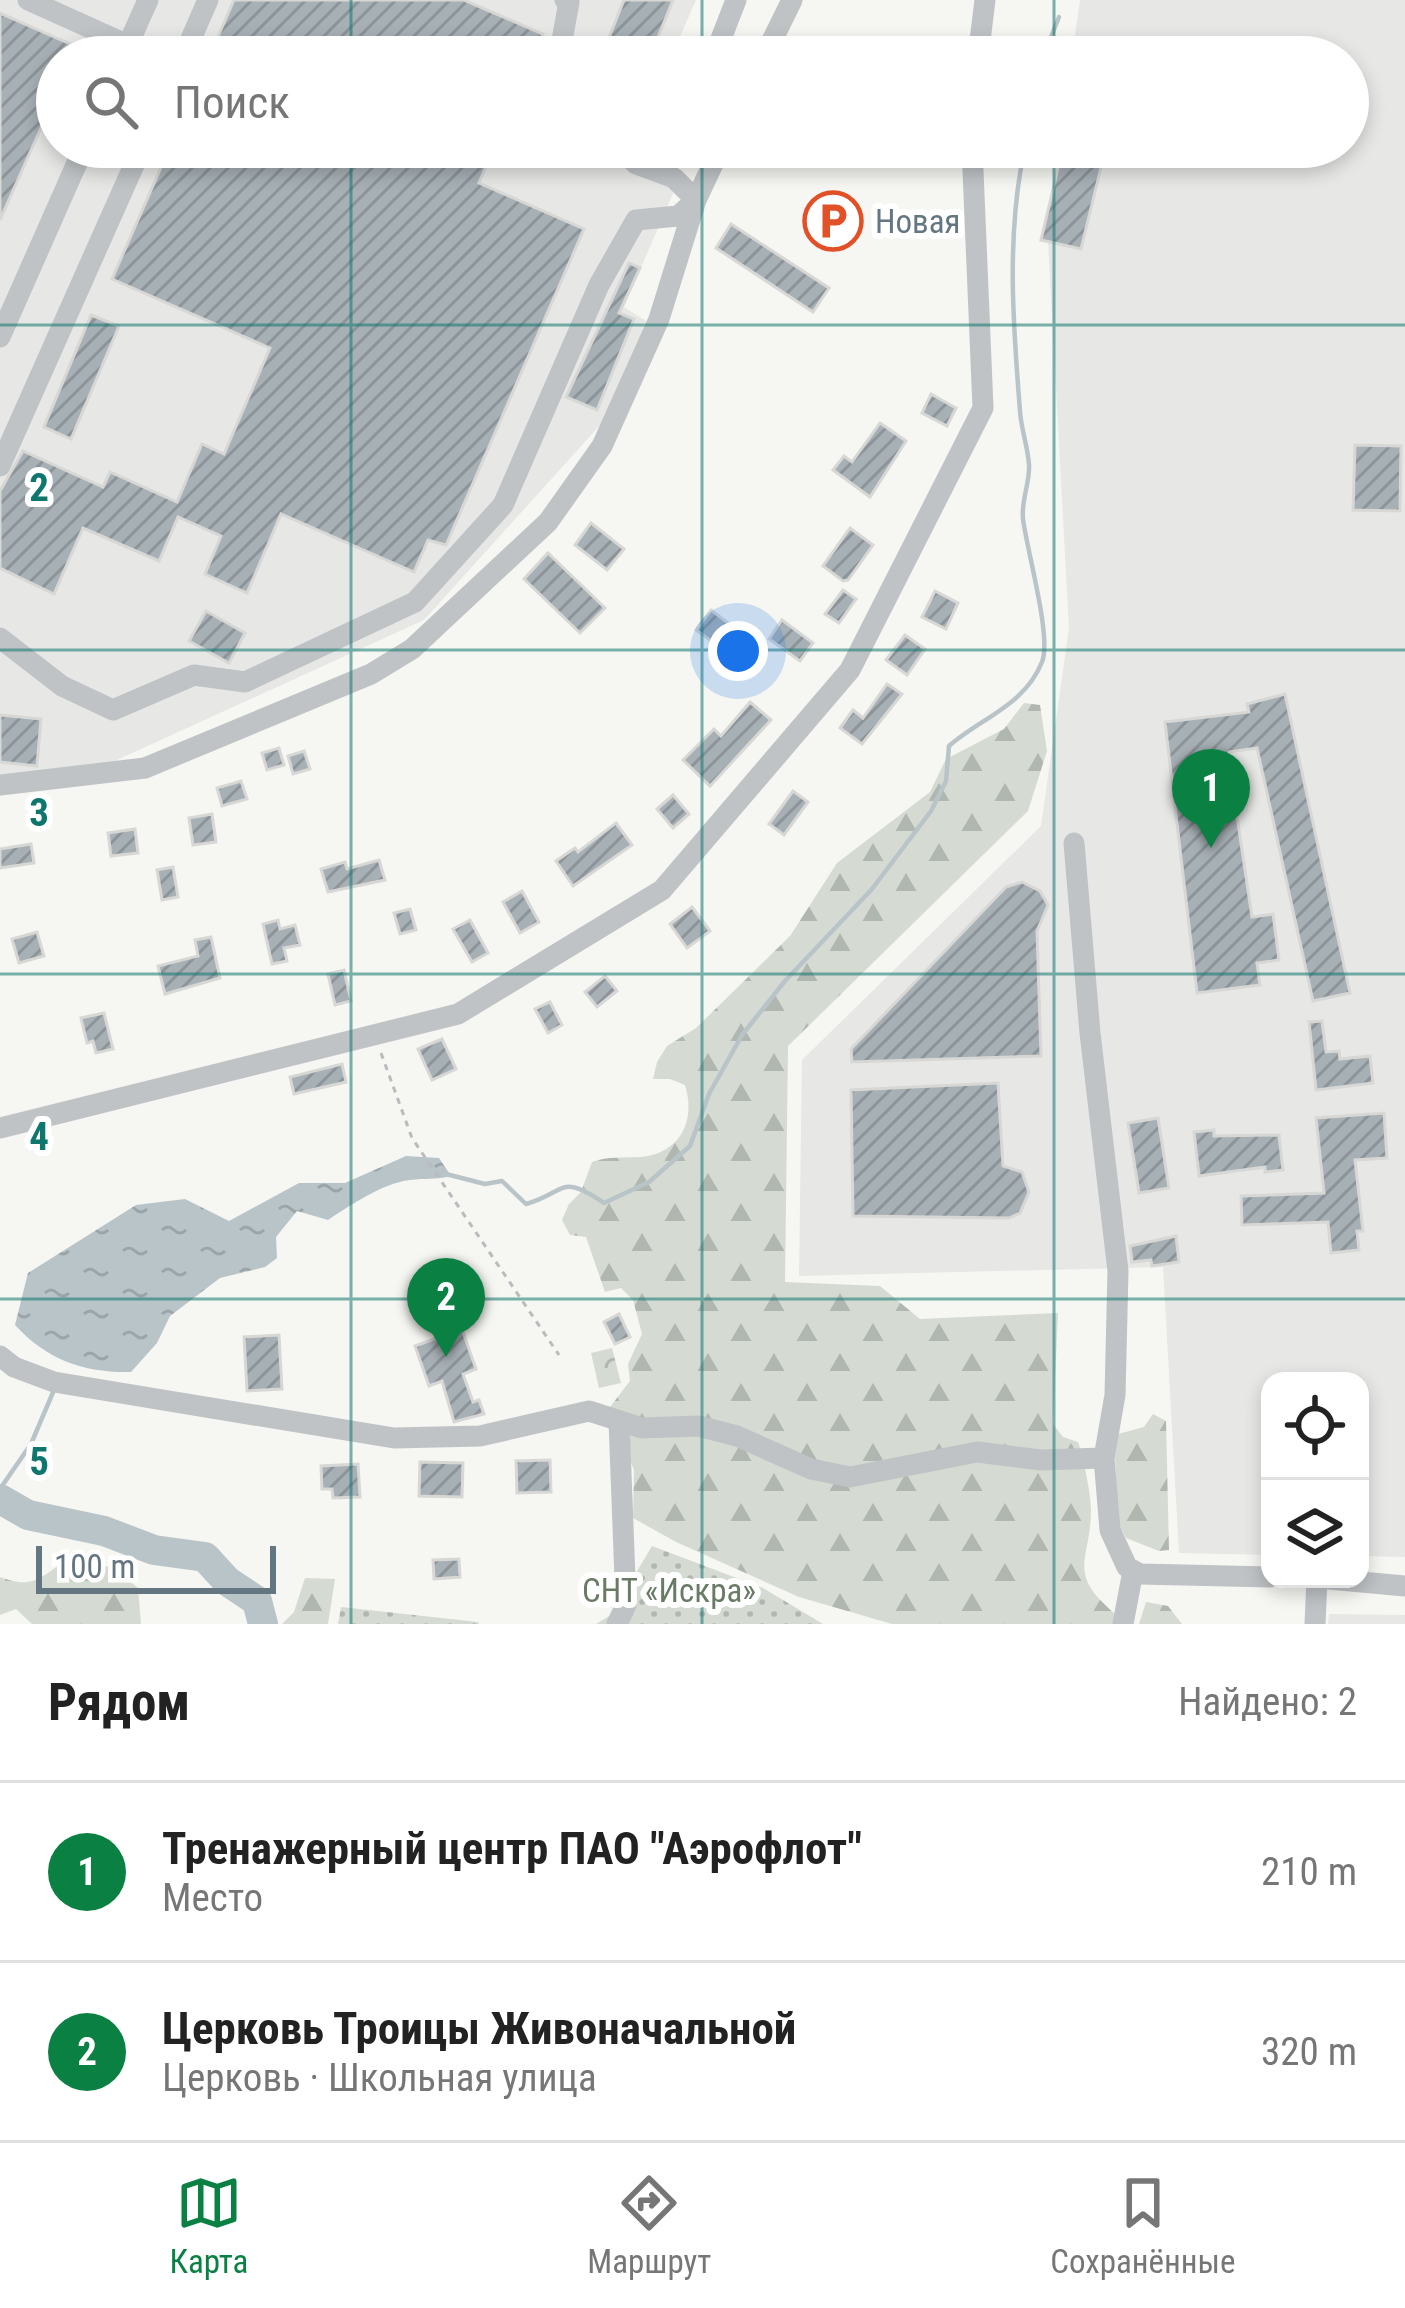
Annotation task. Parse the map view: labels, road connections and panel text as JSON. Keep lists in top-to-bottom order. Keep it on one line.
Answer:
{"parks":["СНТ «Искра»"],"places":{"parking":["Новая"]},"scale_bar":"100 m","page":{"search":"Поиск","pins":["1","2"],"scale":"100 m","heading":["Рядом","Найдено: 2"],"list":[{"mark":"1","name":"Тренажерный центр ПАО \"Аэрофлот\"","note":"Место","value":"210 m"},{"mark":"2","name":"Церковь Троицы Живоначальной","note":"Церковь · Школьная улица","value":"320 m"}],"nav":["Карта","Маршрут","Сохранённые"]},"grid":{"rows":["2","3","4","5"]}}
